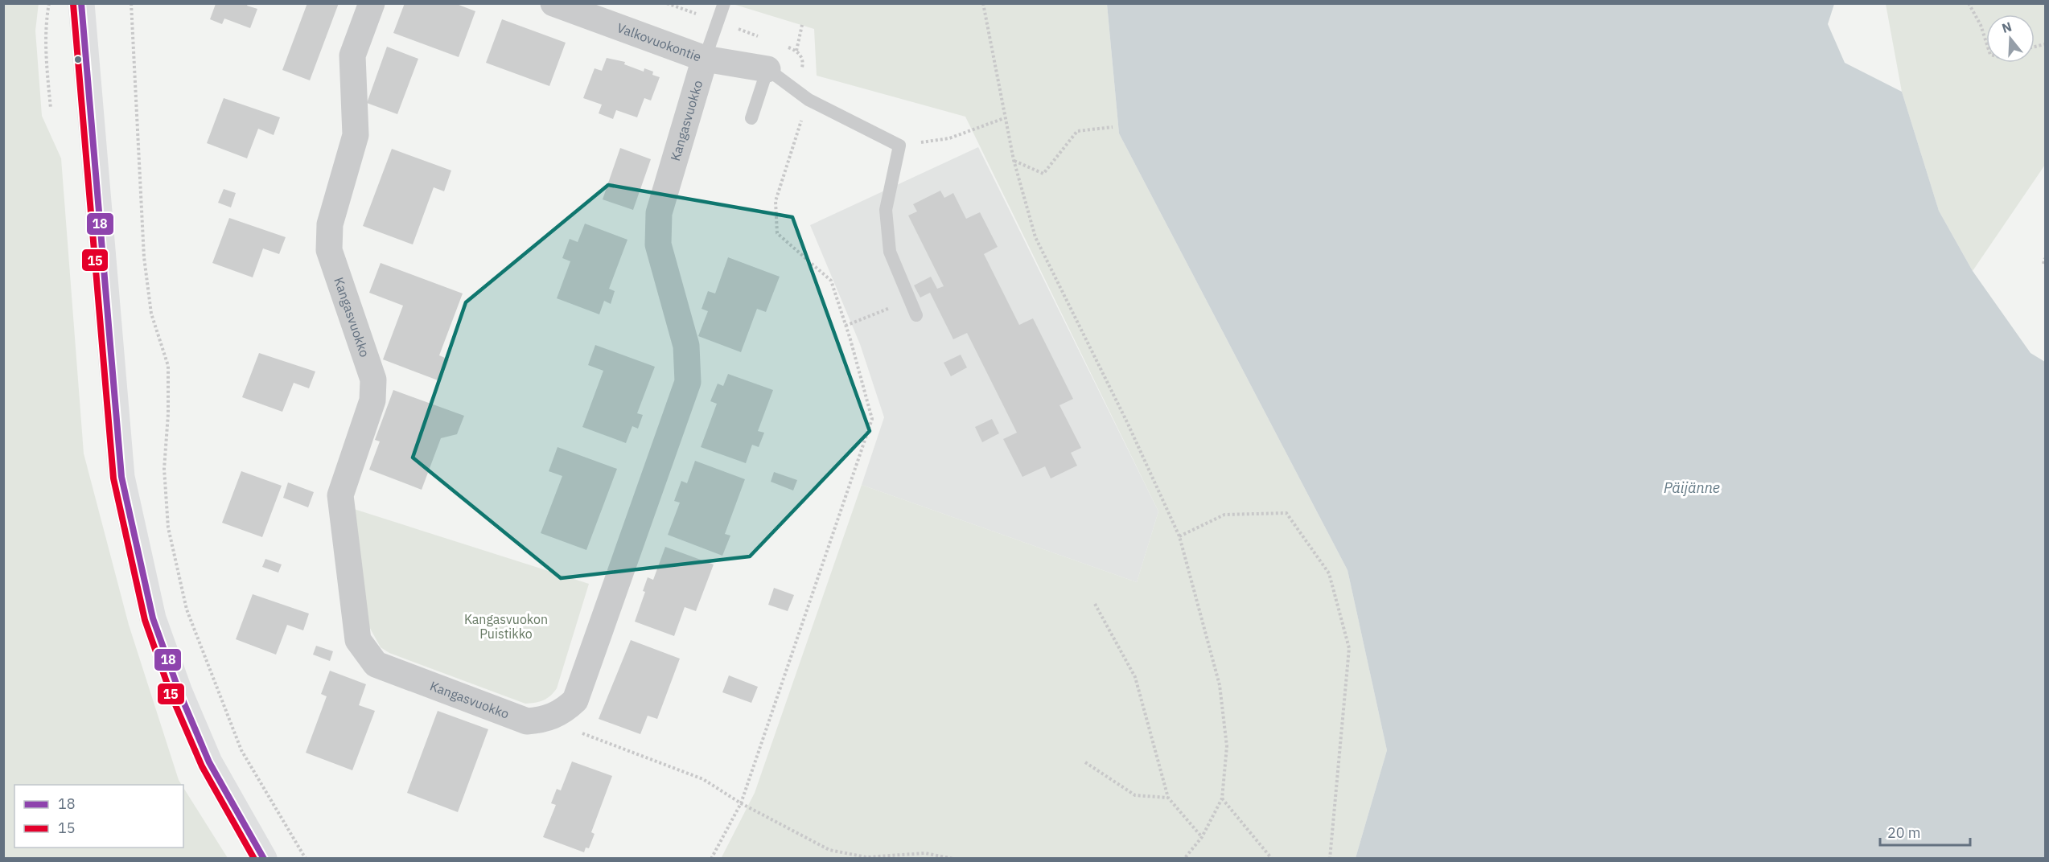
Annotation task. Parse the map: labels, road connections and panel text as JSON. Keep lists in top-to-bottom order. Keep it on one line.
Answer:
{"streets":{"street":["Valkovuokontie","Kangasvuokko"]},"crossings":[["Valkovuokontie","Kangasvuokko"]],"water":["Päijänne"],"parks":["Kangasvuokon Puistikko"],"lines":["transit line 18","transit line 15"],"legend":["18","15"],"scale_bar":"20 m","north":"top"}
